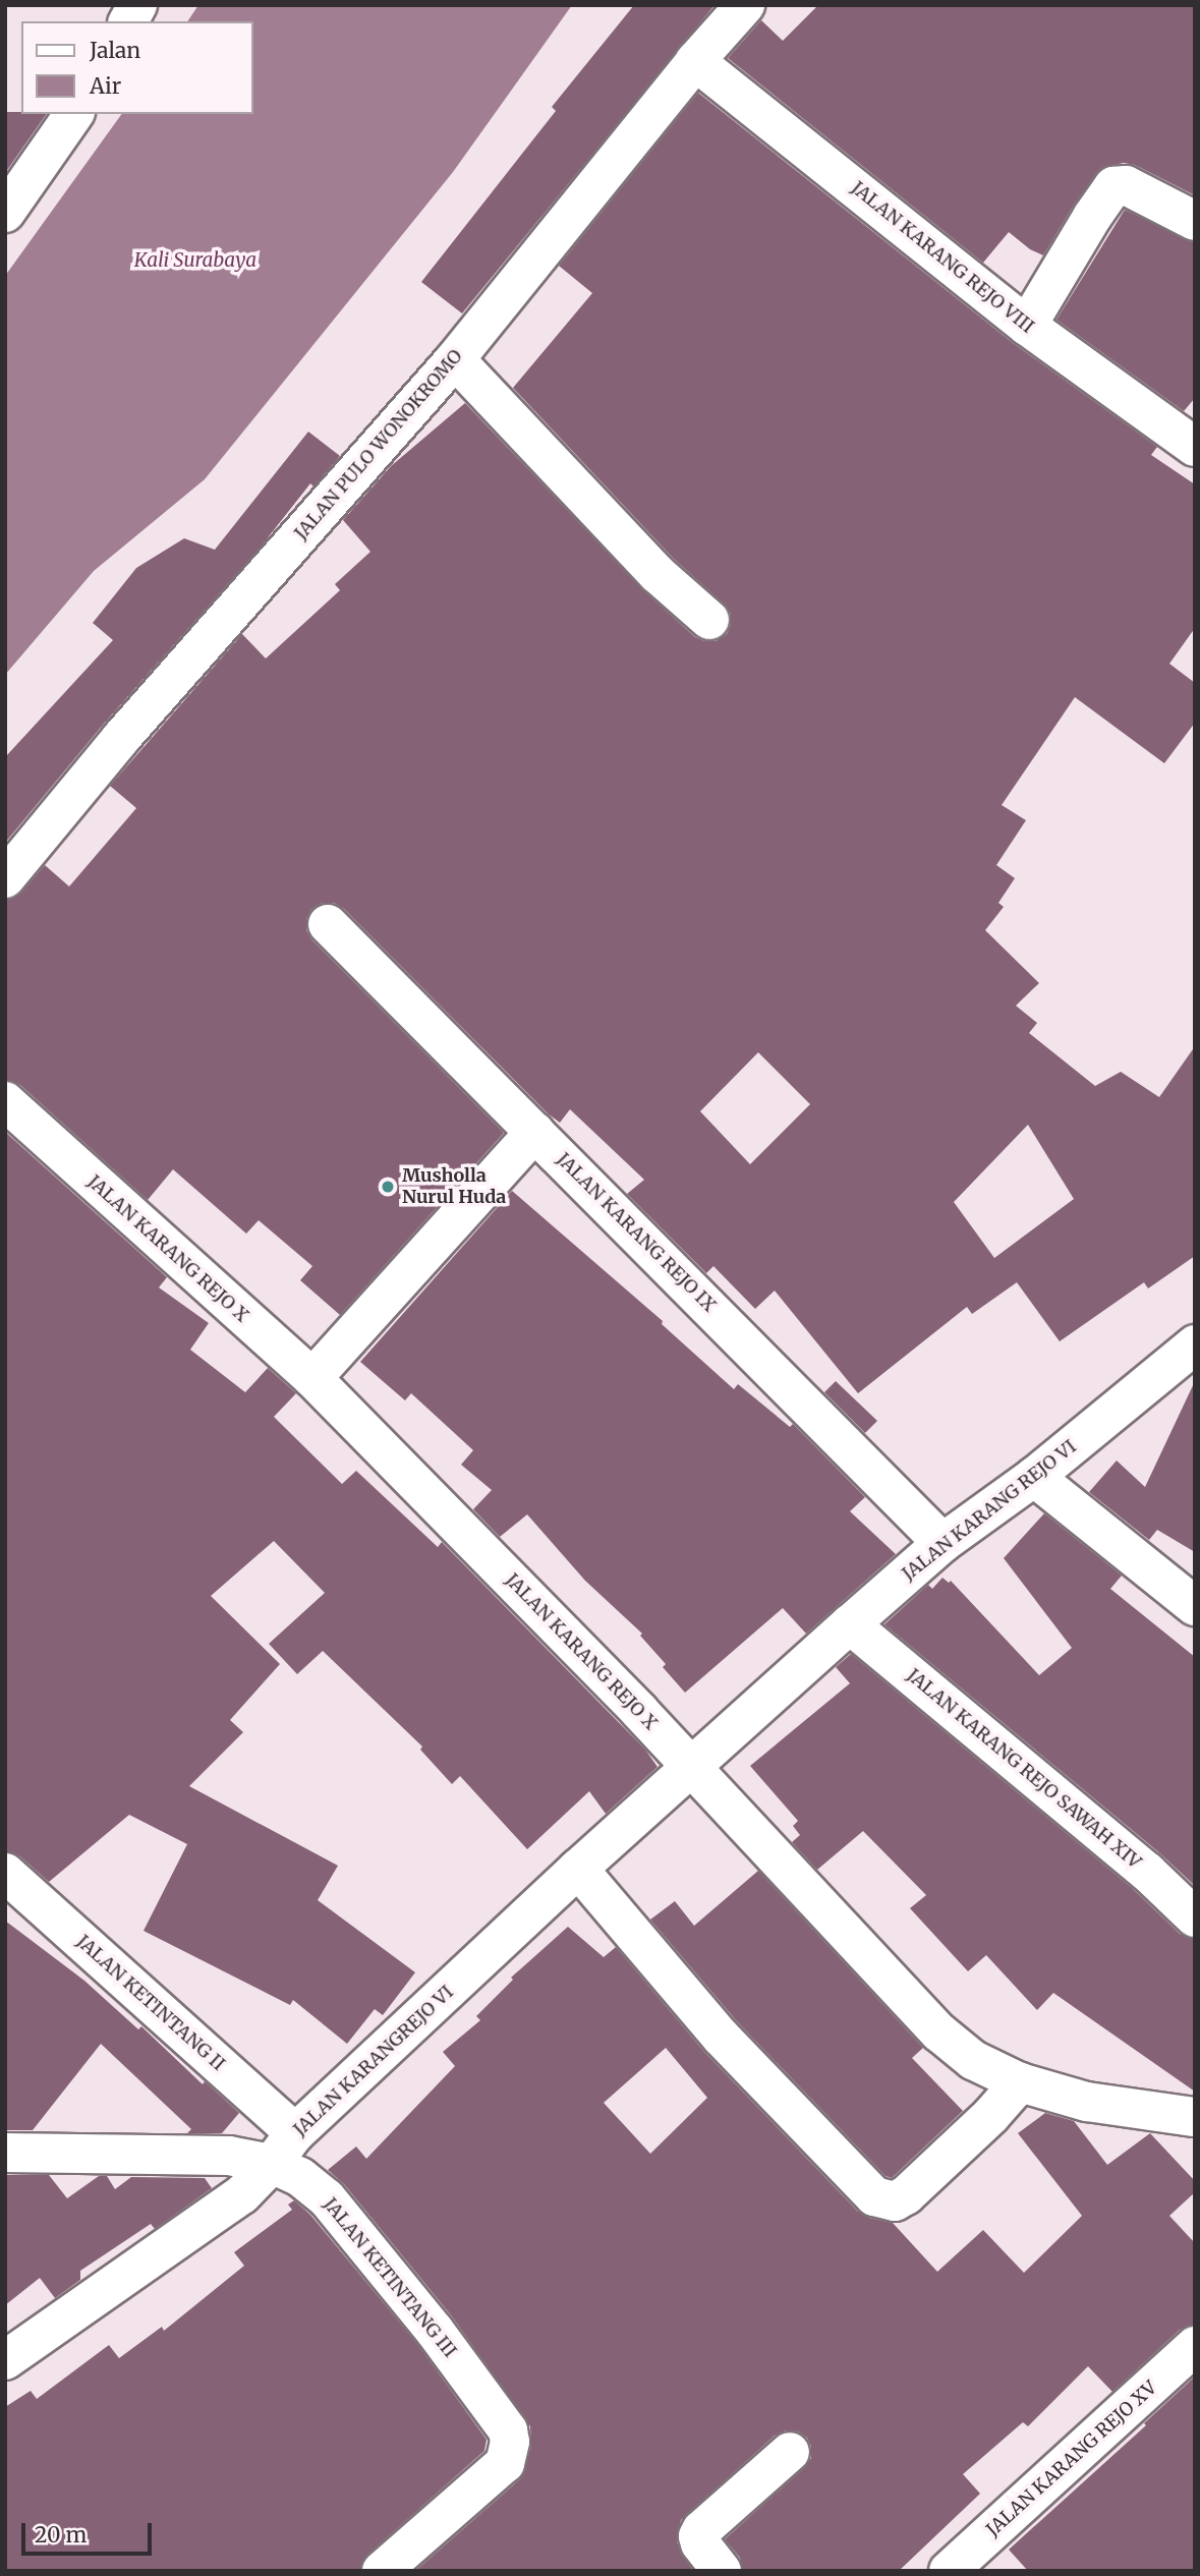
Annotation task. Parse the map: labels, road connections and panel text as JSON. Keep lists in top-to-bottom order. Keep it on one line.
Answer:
{"streets":{"street":["JALAN KARANG REJO VIII","JALAN PULO WONOKROMO","JALAN KARANG REJO IX","JALAN KARANG REJO X","JALAN KARANG REJO VI","JALAN KARANG REJO SAWAH XIV","JALAN KETINTANG II","JALAN KARANGREJO VI","JALAN KETINTANG III","JALAN KARANG REJO XV"]},"crossings":[["JALAN KARANG REJO VIII","JALAN PULO WONOKROMO"],["JALAN KARANG REJO IX","JALAN KARANG REJO VI"],["JALAN KARANG REJO X","JALAN KARANG REJO VI"],["JALAN KARANG REJO X","JALAN KARANGREJO VI"],["JALAN KARANG REJO VI","JALAN KARANG REJO SAWAH XIV"],["JALAN KARANG REJO VI","JALAN KARANGREJO VI"],["JALAN KETINTANG II","JALAN KARANGREJO VI"],["JALAN KETINTANG II","JALAN KETINTANG III"],["JALAN KARANGREJO VI","JALAN KETINTANG III"]],"water":["Kali Surabaya"],"places":["Musholla Nurul Huda"],"legend":["Jalan","Air"],"scale_bar":"20 m"}
